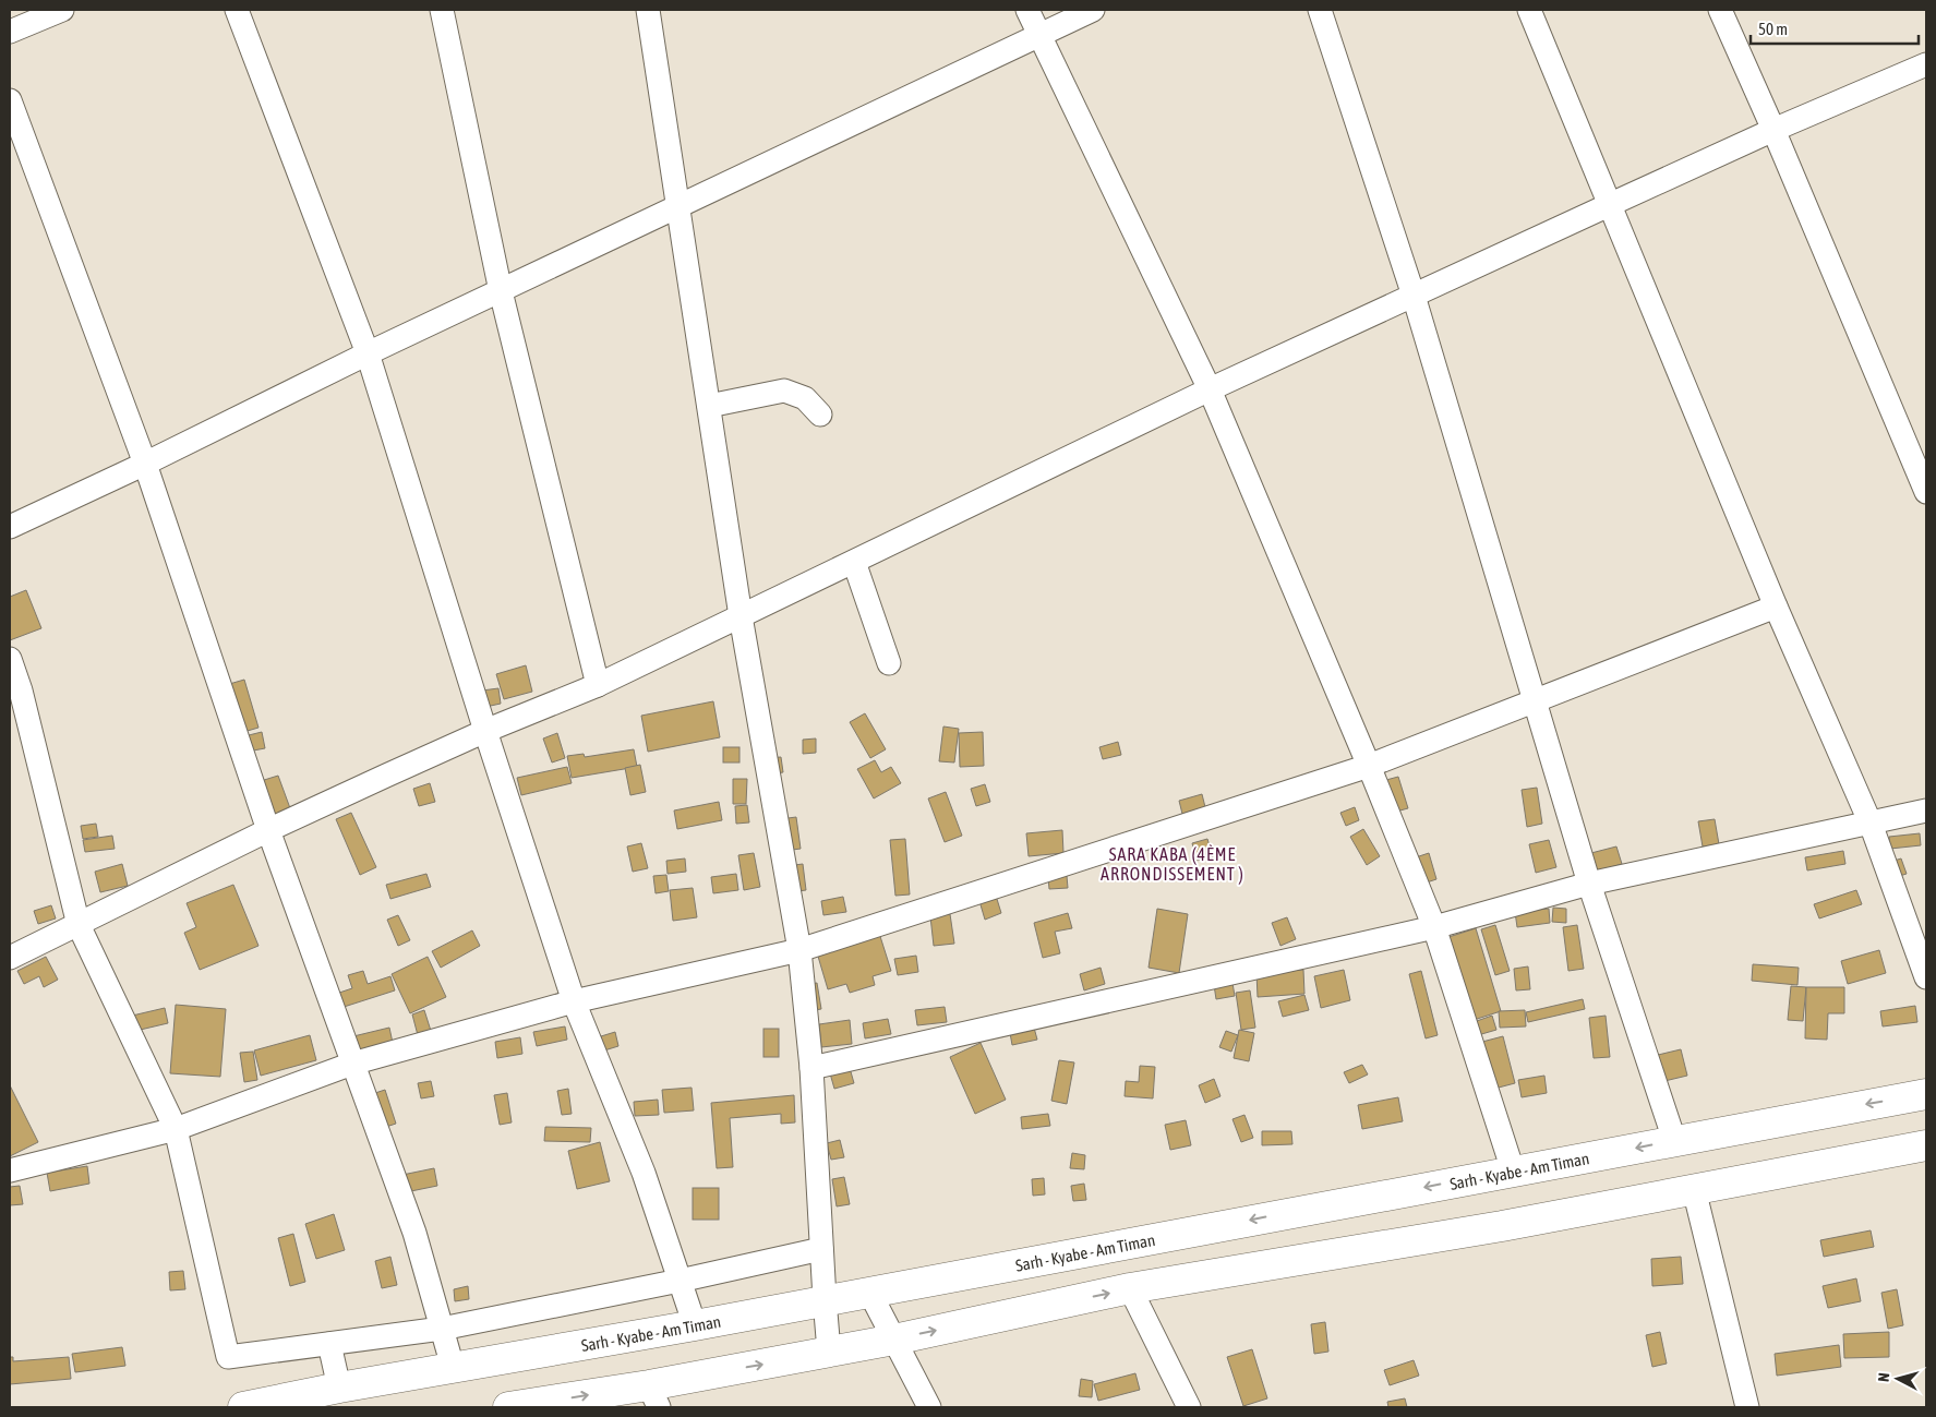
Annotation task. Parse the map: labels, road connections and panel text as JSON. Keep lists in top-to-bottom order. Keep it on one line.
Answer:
{"streets":{"highway":["Sarh - Kyabe - Am Timan"]},"districts":["SARA KABA (4ÈME ARRONDISSEMENT )"],"scale_bar":"50 m","north":"left"}
